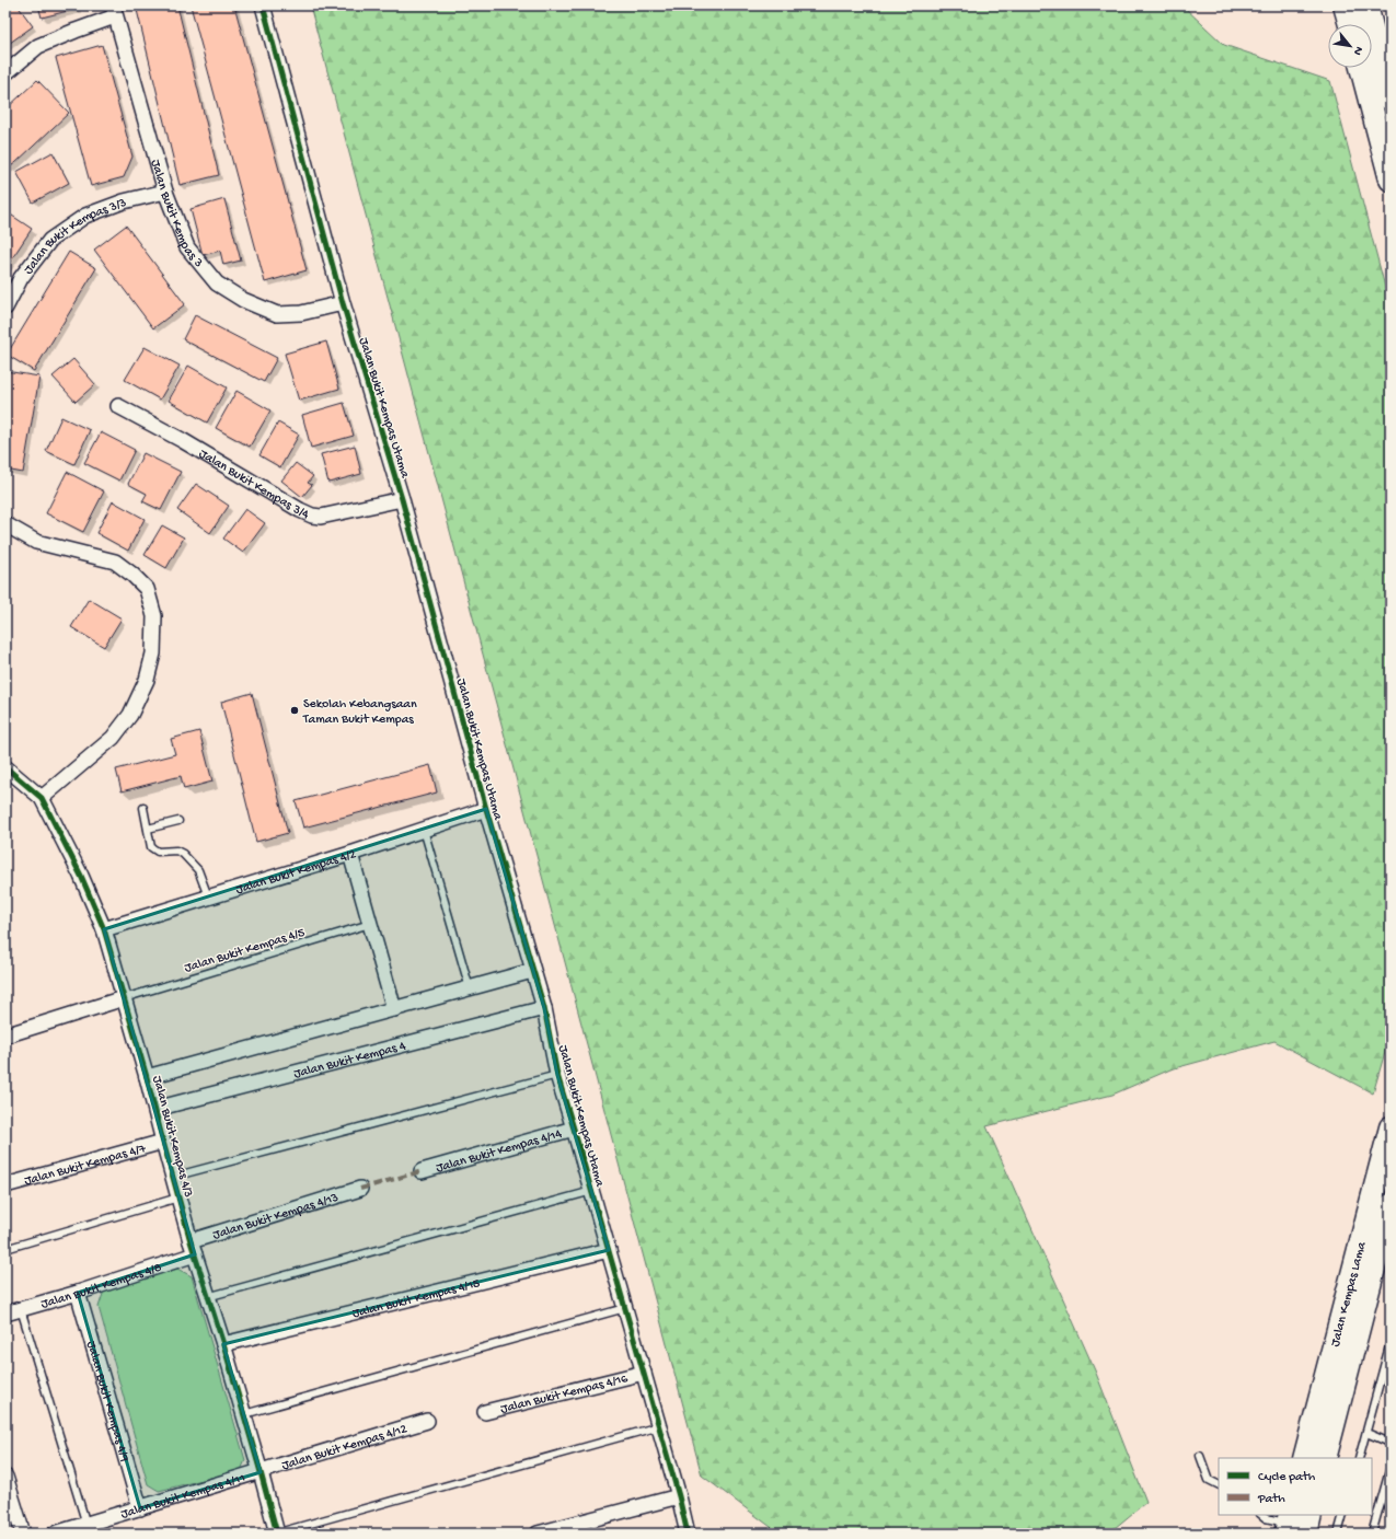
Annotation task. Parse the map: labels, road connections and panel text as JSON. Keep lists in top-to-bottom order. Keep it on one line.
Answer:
{"streets":{"main road":["Jalan Kempas Lama"],"street":["Jalan Bukit Kempas 3","Jalan Bukit Kempas 3/3","Jalan Bukit Kempas Utama","Jalan Bukit Kempas 3/4","Jalan Bukit Kempas 4/2","Jalan Bukit Kempas 4","Jalan Bukit Kempas 4/3","Jalan Bukit Kempas 4/14","Jalan Bukit Kempas 4/7","Jalan Bukit Kempas 4/13","Jalan Bukit Kempas 4/8","Jalan Bukit Kempas 4/15","Jalan Bukit Kempas 4/16","Jalan Bukit Kempas 4/9","Jalan Bukit Kempas 4/12","Jalan Bukit Kempas 4/11"],"lane":["Jalan Bukit Kempas 4/5"]},"crossings":[["Jalan Bukit Kempas 3","Jalan Bukit Kempas 3/3"],["Jalan Bukit Kempas 3","Jalan Bukit Kempas Utama"],["Jalan Bukit Kempas Utama","Jalan Bukit Kempas 3/4"],["Jalan Bukit Kempas Utama","Jalan Bukit Kempas 4/2"],["Jalan Bukit Kempas Utama","Jalan Bukit Kempas 4"],["Jalan Bukit Kempas Utama","Jalan Bukit Kempas 4/14"],["Jalan Bukit Kempas Utama","Jalan Bukit Kempas 4/15"],["Jalan Bukit Kempas Utama","Jalan Bukit Kempas 4/16"],["Jalan Bukit Kempas 4/2","Jalan Bukit Kempas 4/3"],["Jalan Bukit Kempas 4/5","Jalan Bukit Kempas 4/3"],["Jalan Bukit Kempas 4","Jalan Bukit Kempas 4/3"],["Jalan Bukit Kempas 4/3","Jalan Bukit Kempas 4/7"],["Jalan Bukit Kempas 4/3","Jalan Bukit Kempas 4/13"],["Jalan Bukit Kempas 4/3","Jalan Bukit Kempas 4/8"],["Jalan Bukit Kempas 4/3","Jalan Bukit Kempas 4/15"],["Jalan Bukit Kempas 4/3","Jalan Bukit Kempas 4/12"],["Jalan Bukit Kempas 4/3","Jalan Bukit Kempas 4/11"],["Jalan Bukit Kempas 4/13","Jalan Bukit Kempas 4/8"],["Jalan Bukit Kempas 4/8","Jalan Bukit Kempas 4/9"],["Jalan Bukit Kempas 4/9","Jalan Bukit Kempas 4/11"],["Jalan Bukit Kempas 4/12","Jalan Bukit Kempas 4/11"]],"places":["Sekolah Kebangsaan Taman Bukit Kempas"],"legend":["Cycle path","Path"],"north":"bottom right"}
